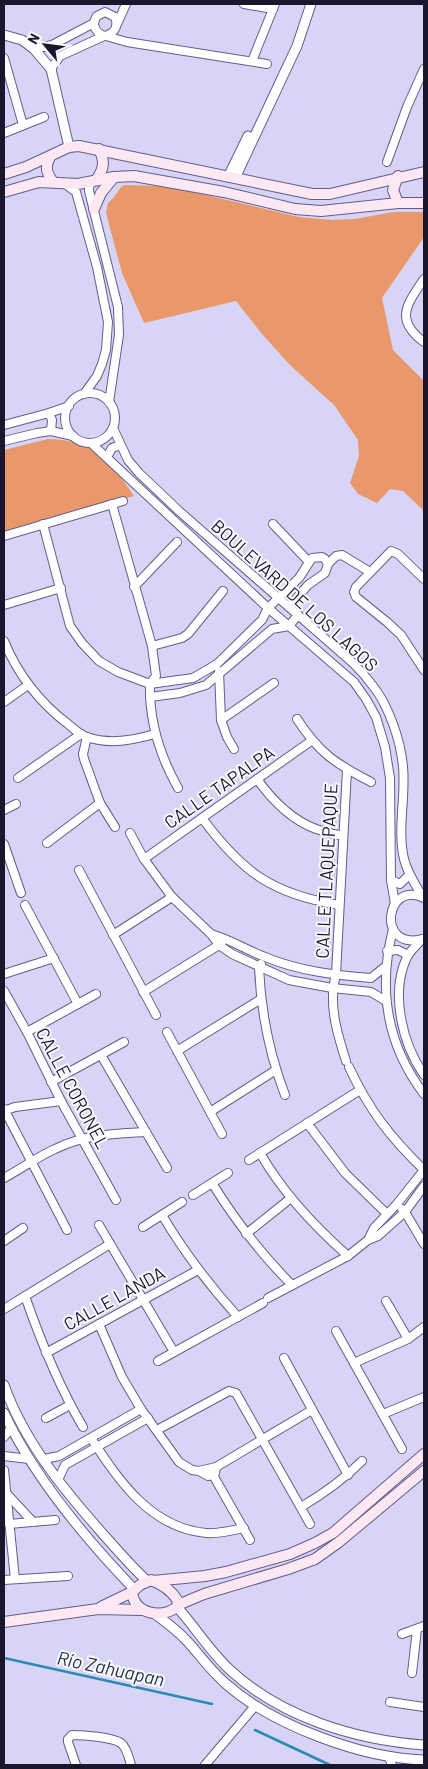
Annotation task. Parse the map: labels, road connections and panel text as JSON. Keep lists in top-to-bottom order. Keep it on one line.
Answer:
{"streets":{"street":["BOULEVARD DE LOS LAGOS","CALLE TAPALPA","CALLE TLAQUEPAQUE","CALLE CORONEL","CALLE LANDA"]},"water":["Río Zahuapan"],"north":"top left"}
